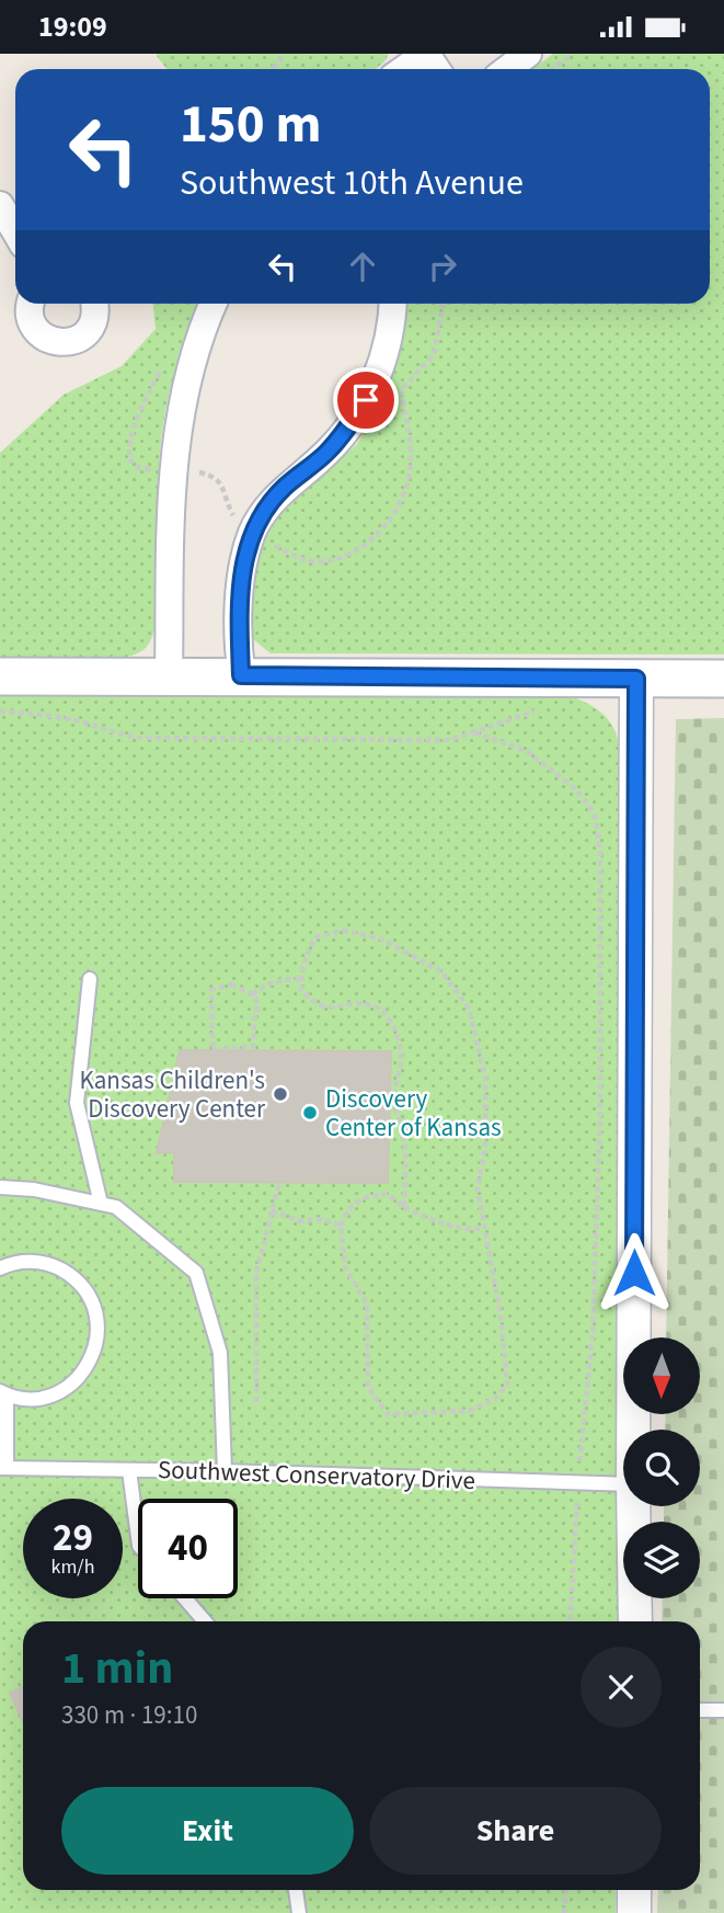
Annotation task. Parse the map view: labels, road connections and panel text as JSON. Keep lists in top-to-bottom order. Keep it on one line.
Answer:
{"streets":{"lane":["Southwest Conservatory Drive"]},"places":["Kansas Children's Discovery Center","Discovery Center of Kansas"],"north":"bottom","page":{"status":"19:09","turn":["150 m","Southwest 10th Avenue"],"speed":"29 km/h","limit":"40","heading":["1 min","330 m · 19:10"],"buttons":["Exit","Share"]}}
